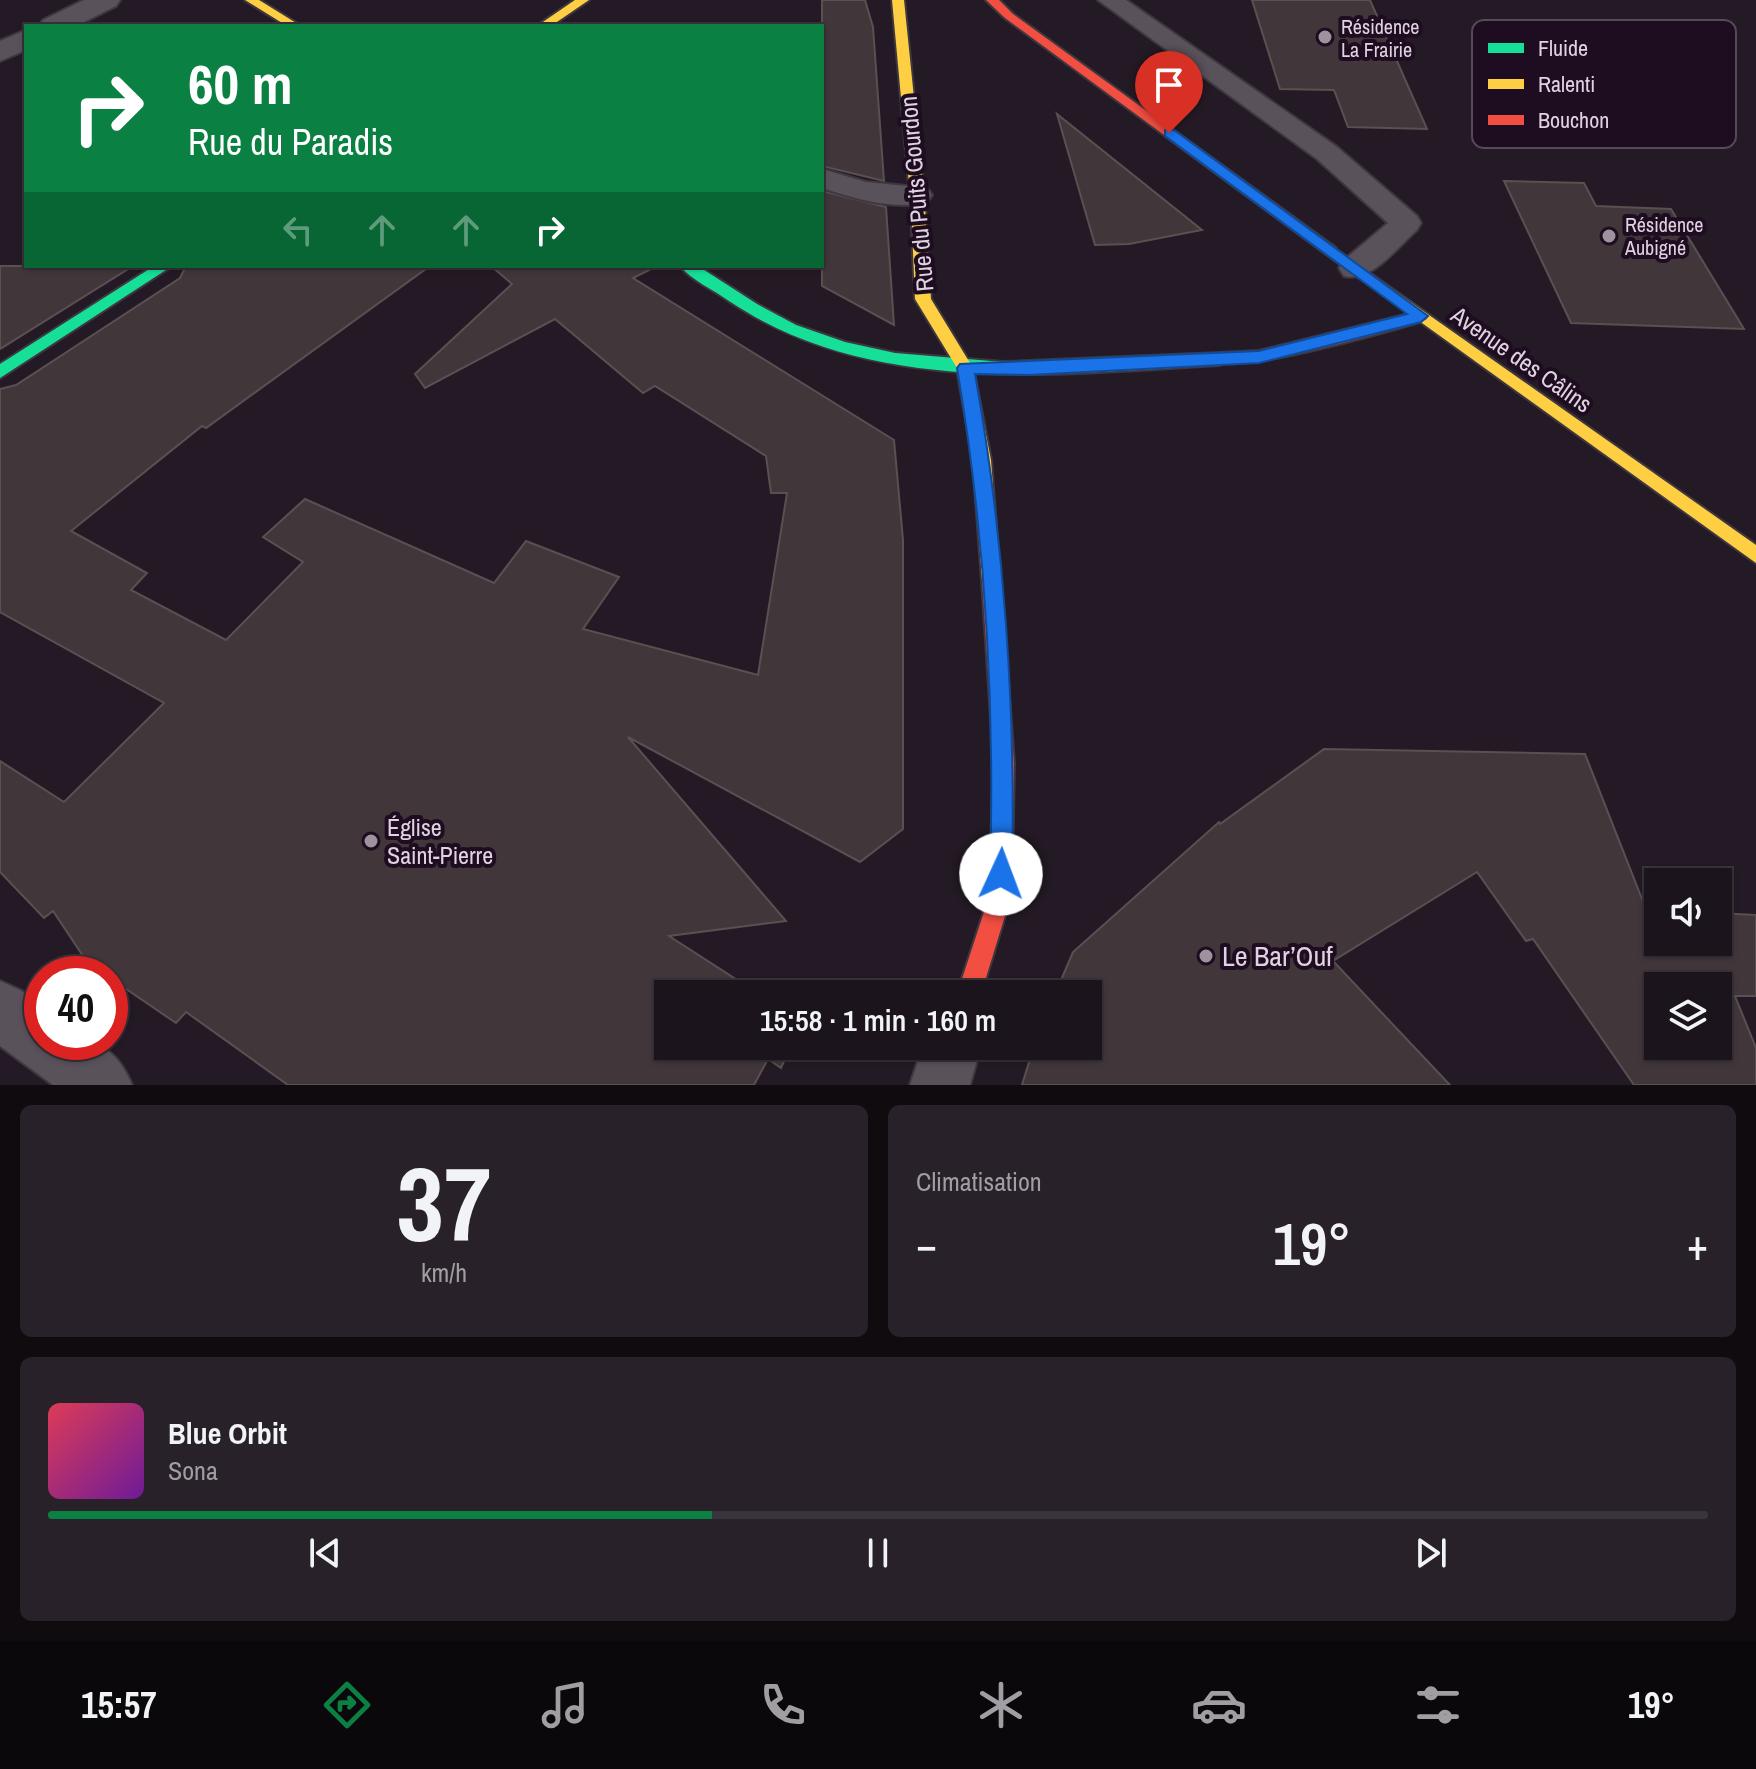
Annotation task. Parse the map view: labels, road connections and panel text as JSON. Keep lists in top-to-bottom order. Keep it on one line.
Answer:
{"streets":{"street":["Rue du Puits Gourdon","Avenue des Câlins"]},"places":["Résidence La Frairie","Résidence Aubigné","Église Saint-Pierre","Le Bar’Ouf"],"legend":["Fluide","Ralenti","Bouchon"],"page":{"turn":["60 m","Rue du Paradis"],"limit":"40","trip":"15:58 · 1 min · 160 m","tile":[["37","km/h"],"Climatisation"],"heat":["−","19°","+"],"song":["Blue Orbit","Sona"],"tabs":["15:57","19°"]}}
